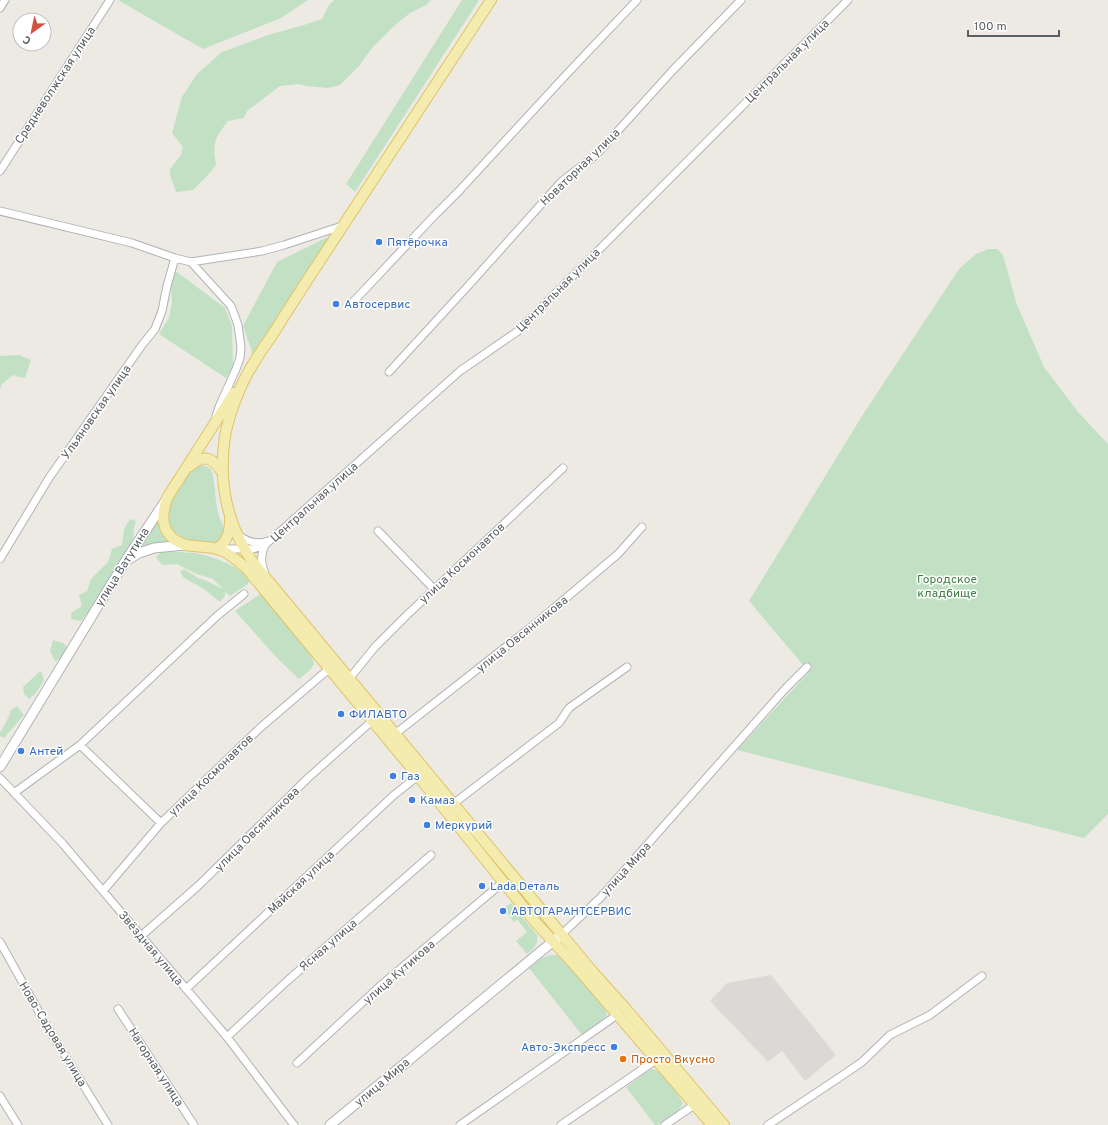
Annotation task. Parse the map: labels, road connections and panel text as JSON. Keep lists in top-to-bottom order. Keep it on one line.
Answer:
{"streets":{"main road":["улица Ватутина","улица Мира"],"street":["Центральная улица","Средневолжская улица","Новаторная улица","Ульяновская улица","улица Космонавтов","улица Овсянникова","Майская улица","Ясная улица","Звёздная улица","улица Кутикова","Ново-Садовая улица","Нагорная улица"]},"crossings":[["Центральная улица","улица Ватутина"],["улица Космонавтов","Звёздная улица"],["улица Овсянникова","Звёздная улица"],["Майская улица","Звёздная улица"],["Ясная улица","Звёздная улица"]],"parks":["Городское кладбище"],"places":["Пятёрочка","Автосервис","ФИЛАВТО","Антей","Газ","Камаз","Меркурий","Lada Dеталь","АВТОГАРАНТСЕРВИС","Авто-Экспресс","Просто Вкусно"],"scale_bar":"100 m","north":"bottom left"}
